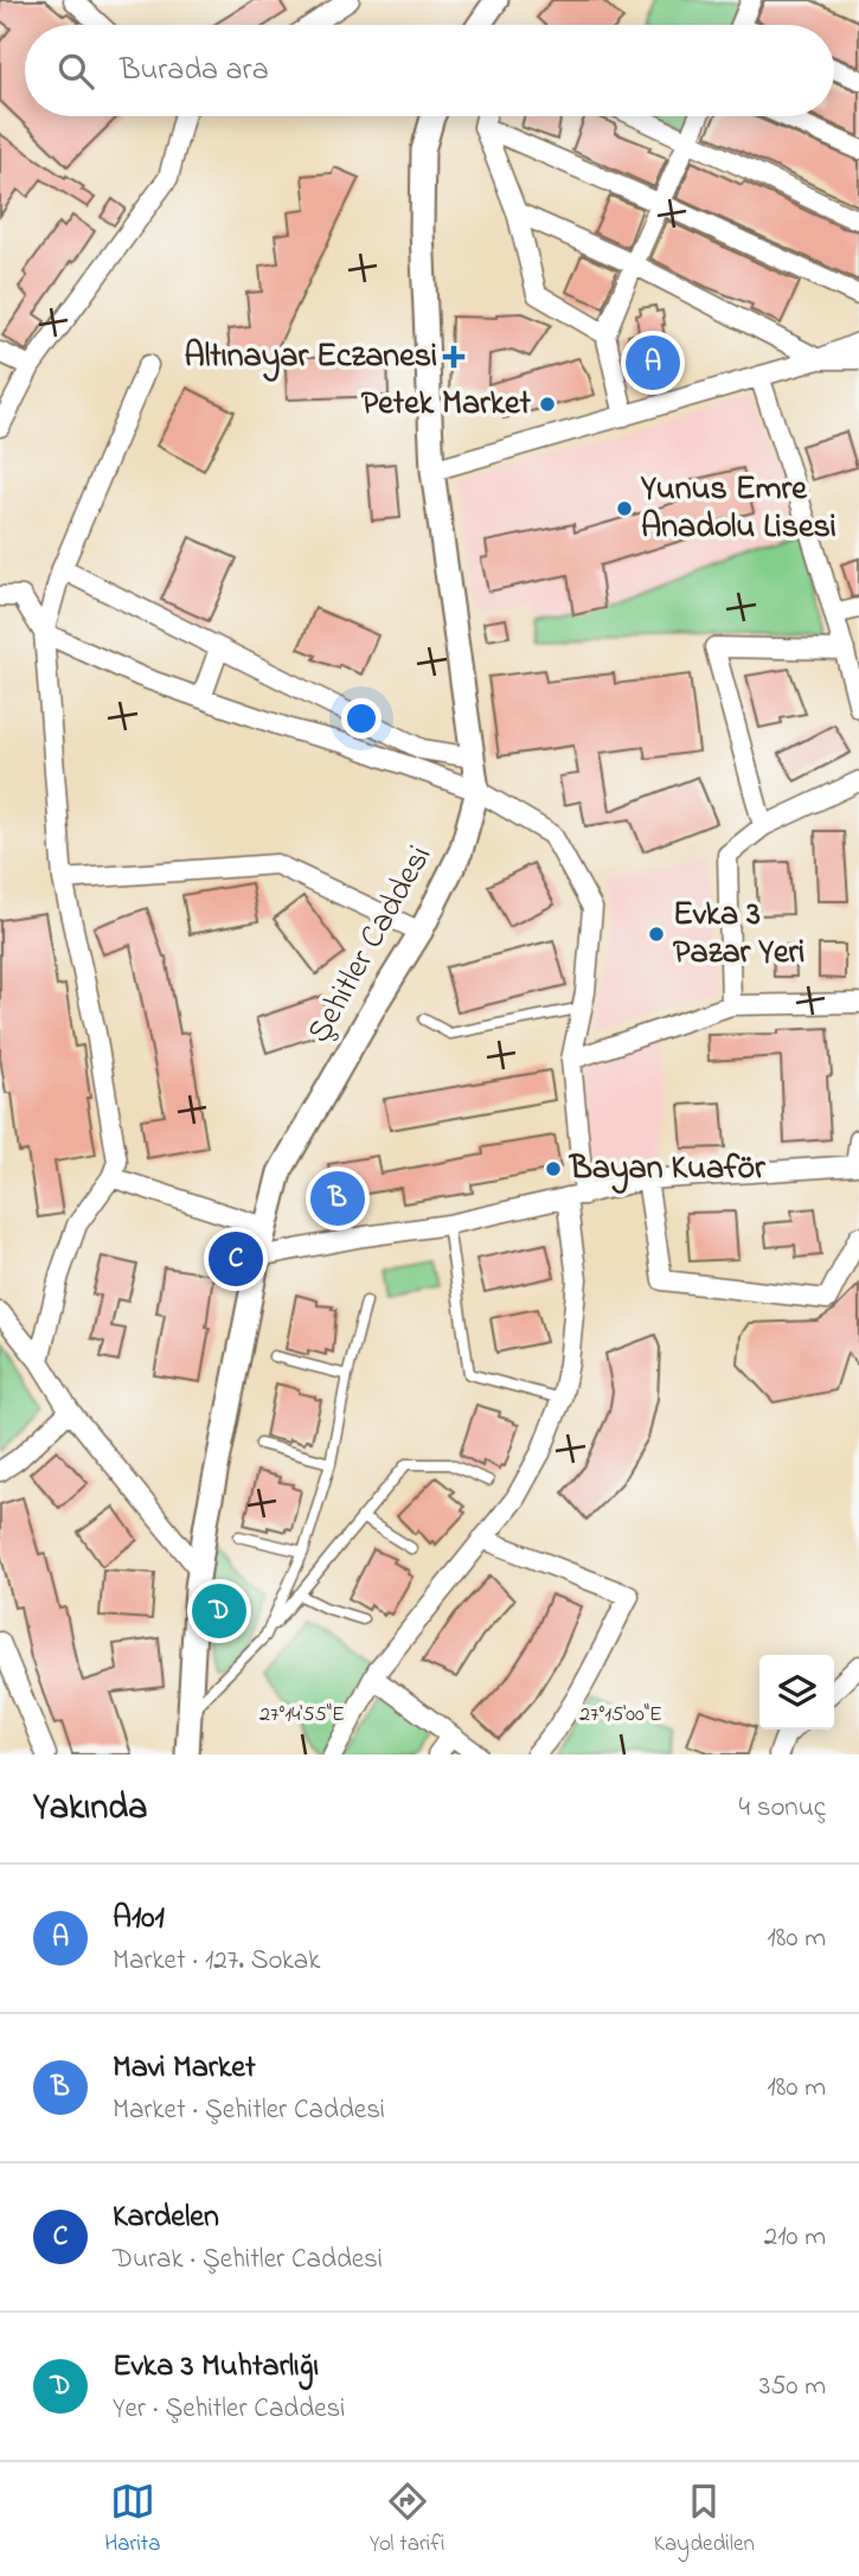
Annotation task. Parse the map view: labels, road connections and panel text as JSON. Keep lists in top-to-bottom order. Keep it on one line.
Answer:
{"streets":{"street":["Şehitler Caddesi"]},"places":{"health":["Altınayar Eczanesi"],"other":["Petek Market","Yunus Emre Anadolu Lisesi","Evka 3 Pazar Yeri","Bayan Kuaför"]},"page":{"search":"Burada ara","pins":["A","B","C","D"],"heading":["Yakında","4 sonuç"],"list":[{"mark":"A","name":"A101","note":"Market · 127. Sokak","value":"180 m"},{"mark":"B","name":"Mavi Market","note":"Market · Şehitler Caddesi","value":"180 m"},{"mark":"C","name":"Kardelen","note":"Durak · Şehitler Caddesi","value":"210 m"},{"mark":"D","name":"Evka 3 Muhtarlığı","note":"Yer · Şehitler Caddesi","value":"350 m"}],"nav":["Harita","Yol tarifi","Kaydedilen"]},"coordinates":["27°14'55\"E","27°15'00\"E"]}
